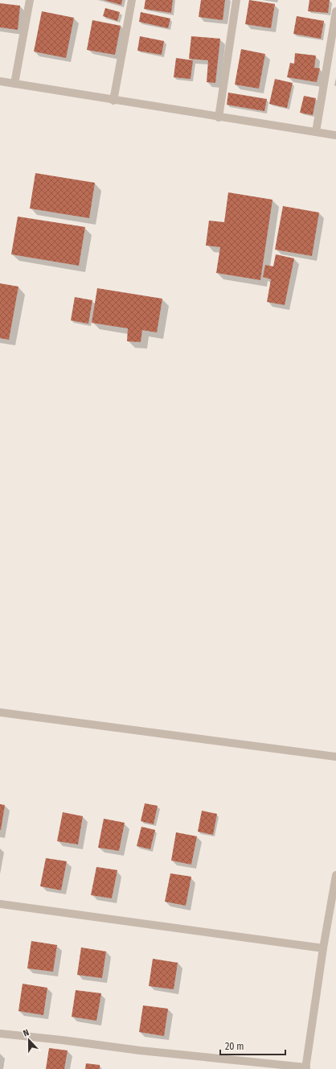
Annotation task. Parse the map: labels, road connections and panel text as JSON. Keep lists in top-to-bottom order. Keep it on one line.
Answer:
{"scale_bar":"20 m","north":"top"}
